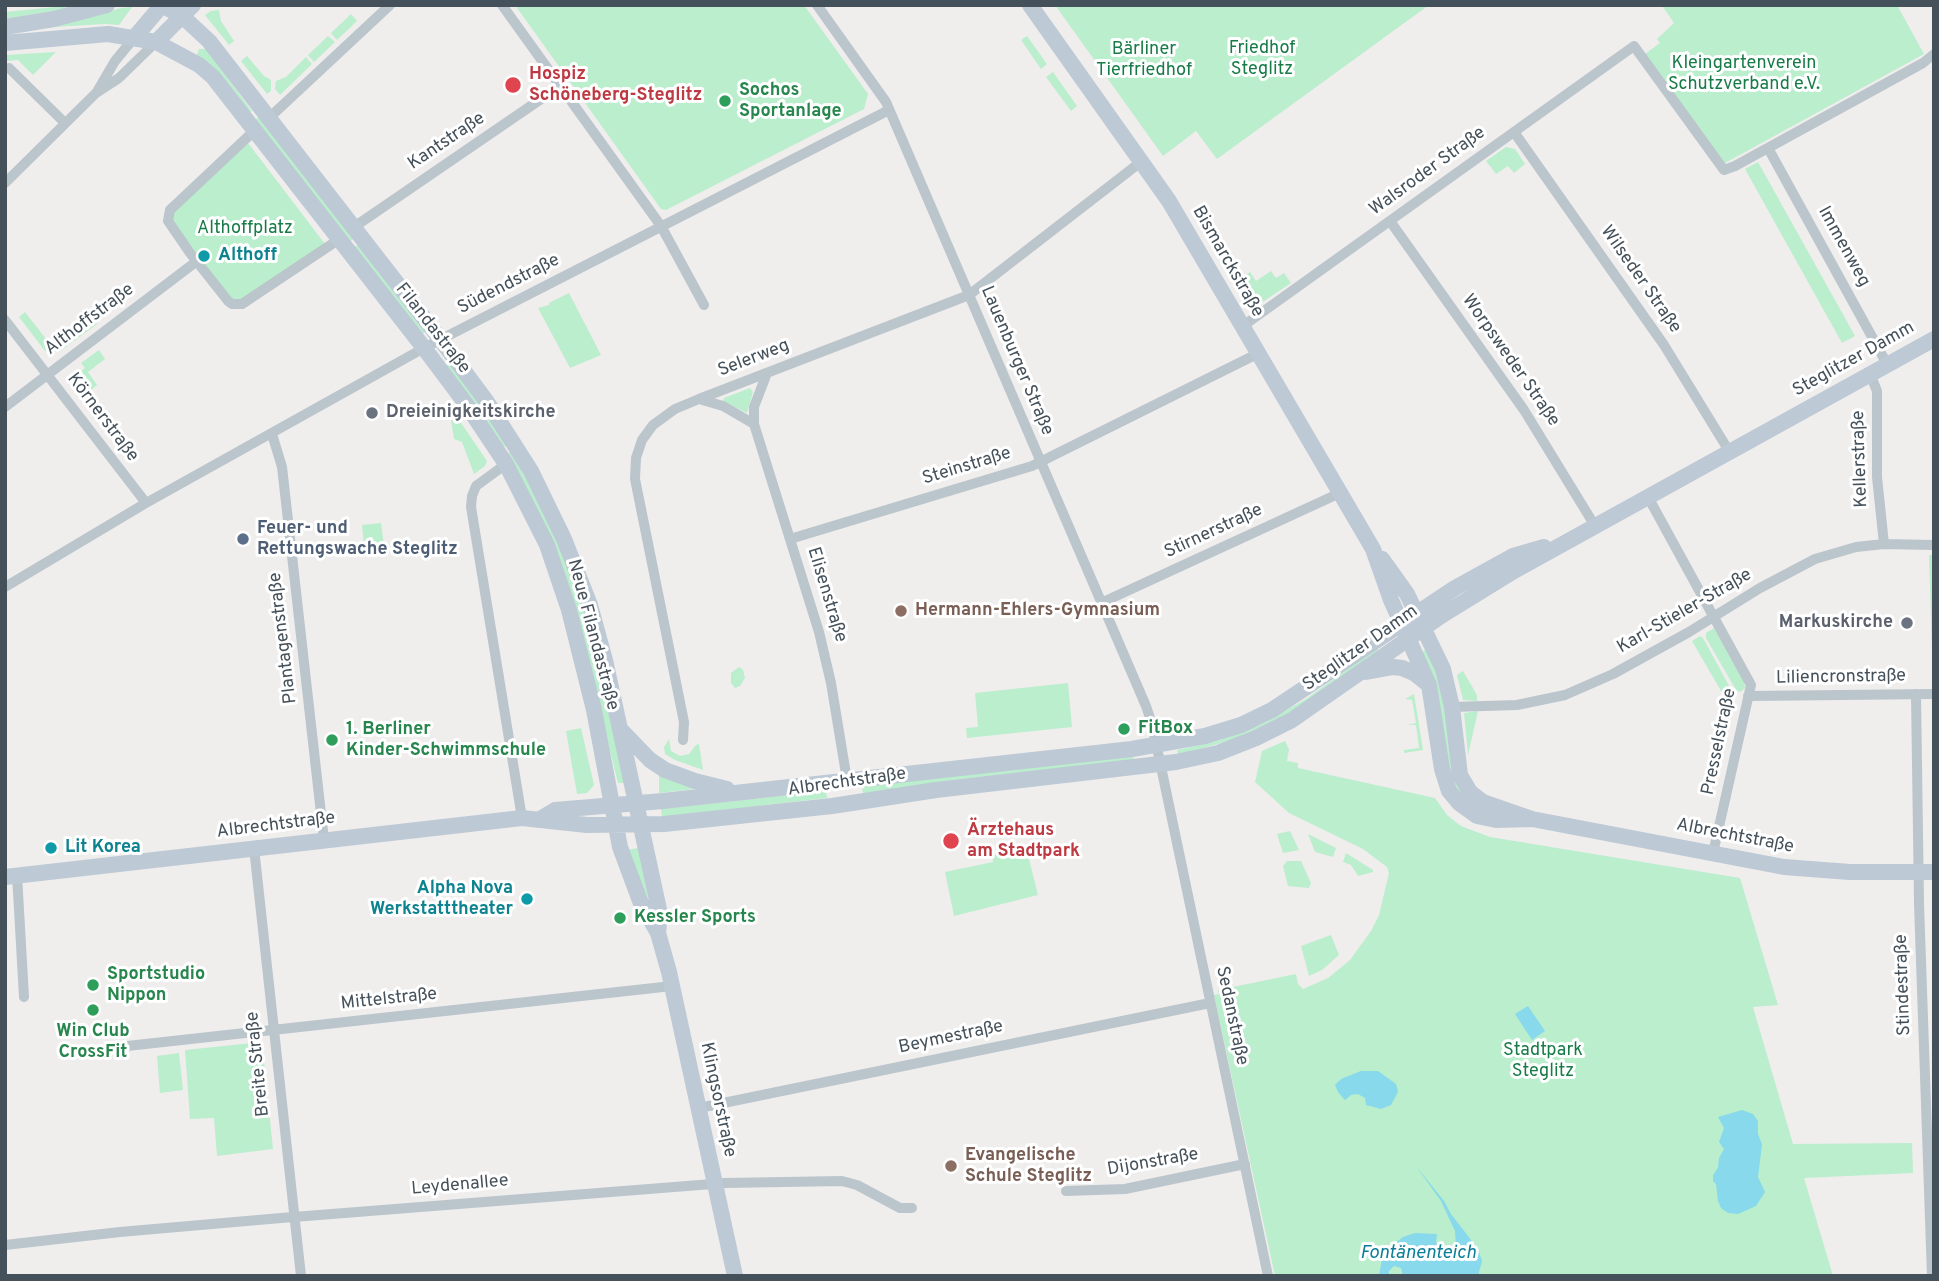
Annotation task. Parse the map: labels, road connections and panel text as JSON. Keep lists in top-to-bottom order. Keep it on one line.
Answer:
{"streets":{"main road":["Bismarckstraße","Filandastraße","Steglitzer Damm","Neue Filandastraße","Albrechtstraße","Klingsorstraße"],"street":["Kantstraße","Walsroder Straße","Immenweg","Wilseder Straße","Südendstraße","Althoffstraße","Selerweg","Lauenburger Straße","Worpsweder Straße","Körnerstraße","Kellerstraße","Steinstraße","Stirnerstraße","Elisenstraße","Karl-Stieler-Straße","Plantagenstraße","Liliencronstraße","Presselstraße","Stindestraße","Mittelstraße","Sedanstraße","Beymestraße","Breite Straße","Dijonstraße","Leydenallee"]},"crossings":[["Kantstraße","Filandastraße"],["Walsroder Straße","Immenweg"],["Walsroder Straße","Bismarckstraße"],["Walsroder Straße","Wilseder Straße"],["Walsroder Straße","Worpsweder Straße"],["Immenweg","Steglitzer Damm"],["Bismarckstraße","Selerweg"],["Bismarckstraße","Steglitzer Damm"],["Bismarckstraße","Steinstraße"],["Bismarckstraße","Stirnerstraße"],["Bismarckstraße","Karl-Stieler-Straße"],["Bismarckstraße","Albrechtstraße"],["Wilseder Straße","Steglitzer Damm"],["Südendstraße","Filandastraße"],["Südendstraße","Lauenburger Straße"],["Südendstraße","Körnerstraße"],["Südendstraße","Plantagenstraße"],["Althoffstraße","Körnerstraße"],["Filandastraße","Neue Filandastraße"],["Selerweg","Lauenburger Straße"],["Selerweg","Elisenstraße"],["Steglitzer Damm","Lauenburger Straße"],["Steglitzer Damm","Worpsweder Straße"],["Steglitzer Damm","Kellerstraße"],["Steglitzer Damm","Presselstraße"],["Steglitzer Damm","Albrechtstraße"],["Steglitzer Damm","Sedanstraße"],["Lauenburger Straße","Steinstraße"],["Lauenburger Straße","Stirnerstraße"],["Lauenburger Straße","Albrechtstraße"],["Lauenburger Straße","Sedanstraße"],["Kellerstraße","Karl-Stieler-Straße"],["Steinstraße","Elisenstraße"],["Elisenstraße","Albrechtstraße"],["Karl-Stieler-Straße","Presselstraße"],["Neue Filandastraße","Albrechtstraße"],["Neue Filandastraße","Klingsorstraße"],["Plantagenstraße","Albrechtstraße"],["Liliencronstraße","Presselstraße"],["Liliencronstraße","Stindestraße"],["Presselstraße","Albrechtstraße"],["Albrechtstraße","Stindestraße"],["Albrechtstraße","Sedanstraße"],["Albrechtstraße","Breite Straße"],["Albrechtstraße","Klingsorstraße"],["Mittelstraße","Breite Straße"],["Mittelstraße","Klingsorstraße"],["Sedanstraße","Beymestraße"],["Sedanstraße","Dijonstraße"],["Beymestraße","Klingsorstraße"],["Breite Straße","Leydenallee"],["Klingsorstraße","Leydenallee"]],"water":["Fontänenteich"],"parks":["Friedhof Steglitz","Bärliner Tierfriedhof","Kleingartenverein Schutzverband e.V.","Althoffplatz","Stadtpark Steglitz"],"places":["Hospiz Schöneberg-Steglitz","Sochos Sportanlage","Althoff","Dreieinigkeitskirche","Feuer- und Rettungswache Steglitz","Hermann-Ehlers-Gymnasium","Markuskirche","FitBox","1. Berliner Kinder-Schwimmschule","Ärztehaus am Stadtpark","Lit Korea","Alpha Nova Werkstatttheater","Kessler Sports","Sportstudio Nippon","Win Club CrossFit","Evangelische Schule Steglitz"]}
